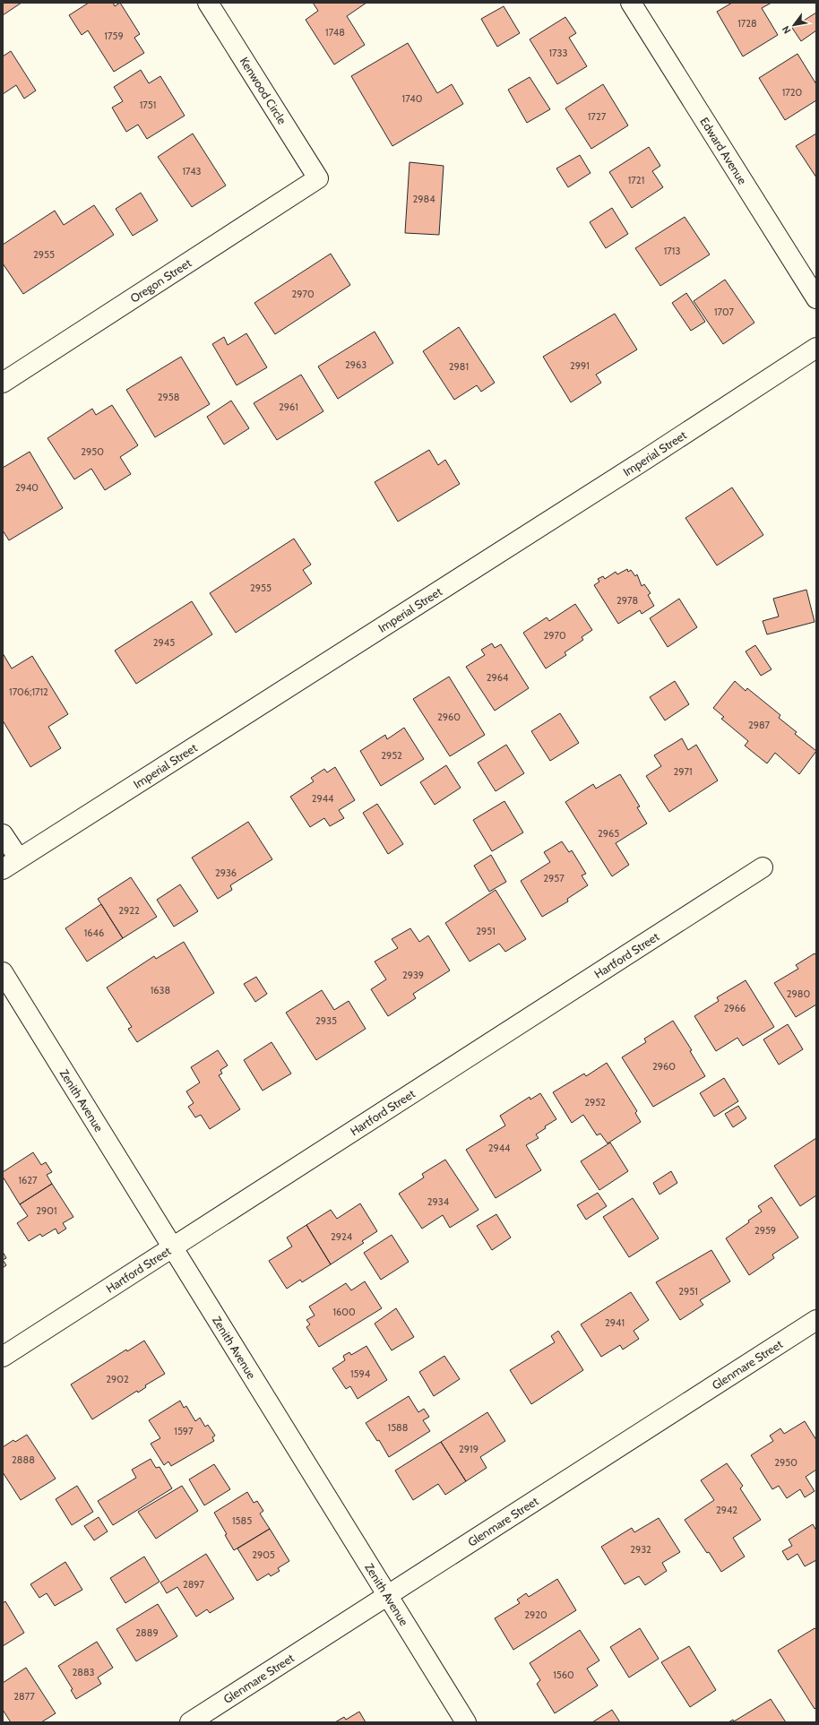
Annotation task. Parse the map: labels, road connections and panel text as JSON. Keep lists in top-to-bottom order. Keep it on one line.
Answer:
{"streets":{"street":["Kenwood Circle","Edward Avenue","Oregon Street","Imperial Street","Hartford Street","Zenith Avenue","Glenmare Street"]},"crossings":[["Kenwood Circle","Oregon Street"],["Hartford Street","Zenith Avenue"],["Zenith Avenue","Glenmare Street"]],"house_numbers":["1728","1748","1759","1733","1720","1740","1751","1727","1743","1721","2984","1713","2955","2970","1707","2963","2991","2981","2958","2961","2950","2940","2955","2978","2970","2945","2964","1706;1712","2960","2987","2952","2971","2944","2965","2936","2957","2922","2951","1646","2939","1638","2980","2966","2935","2960","2952","2944","1627","2934","2901","2959","2924","2951","1600","2941","1594","2902","1588","1597","2919","2888","2950","2942","1585","2932","2905","2897","2920","2889","2883","1560","2877"],"north":"bottom left"}
